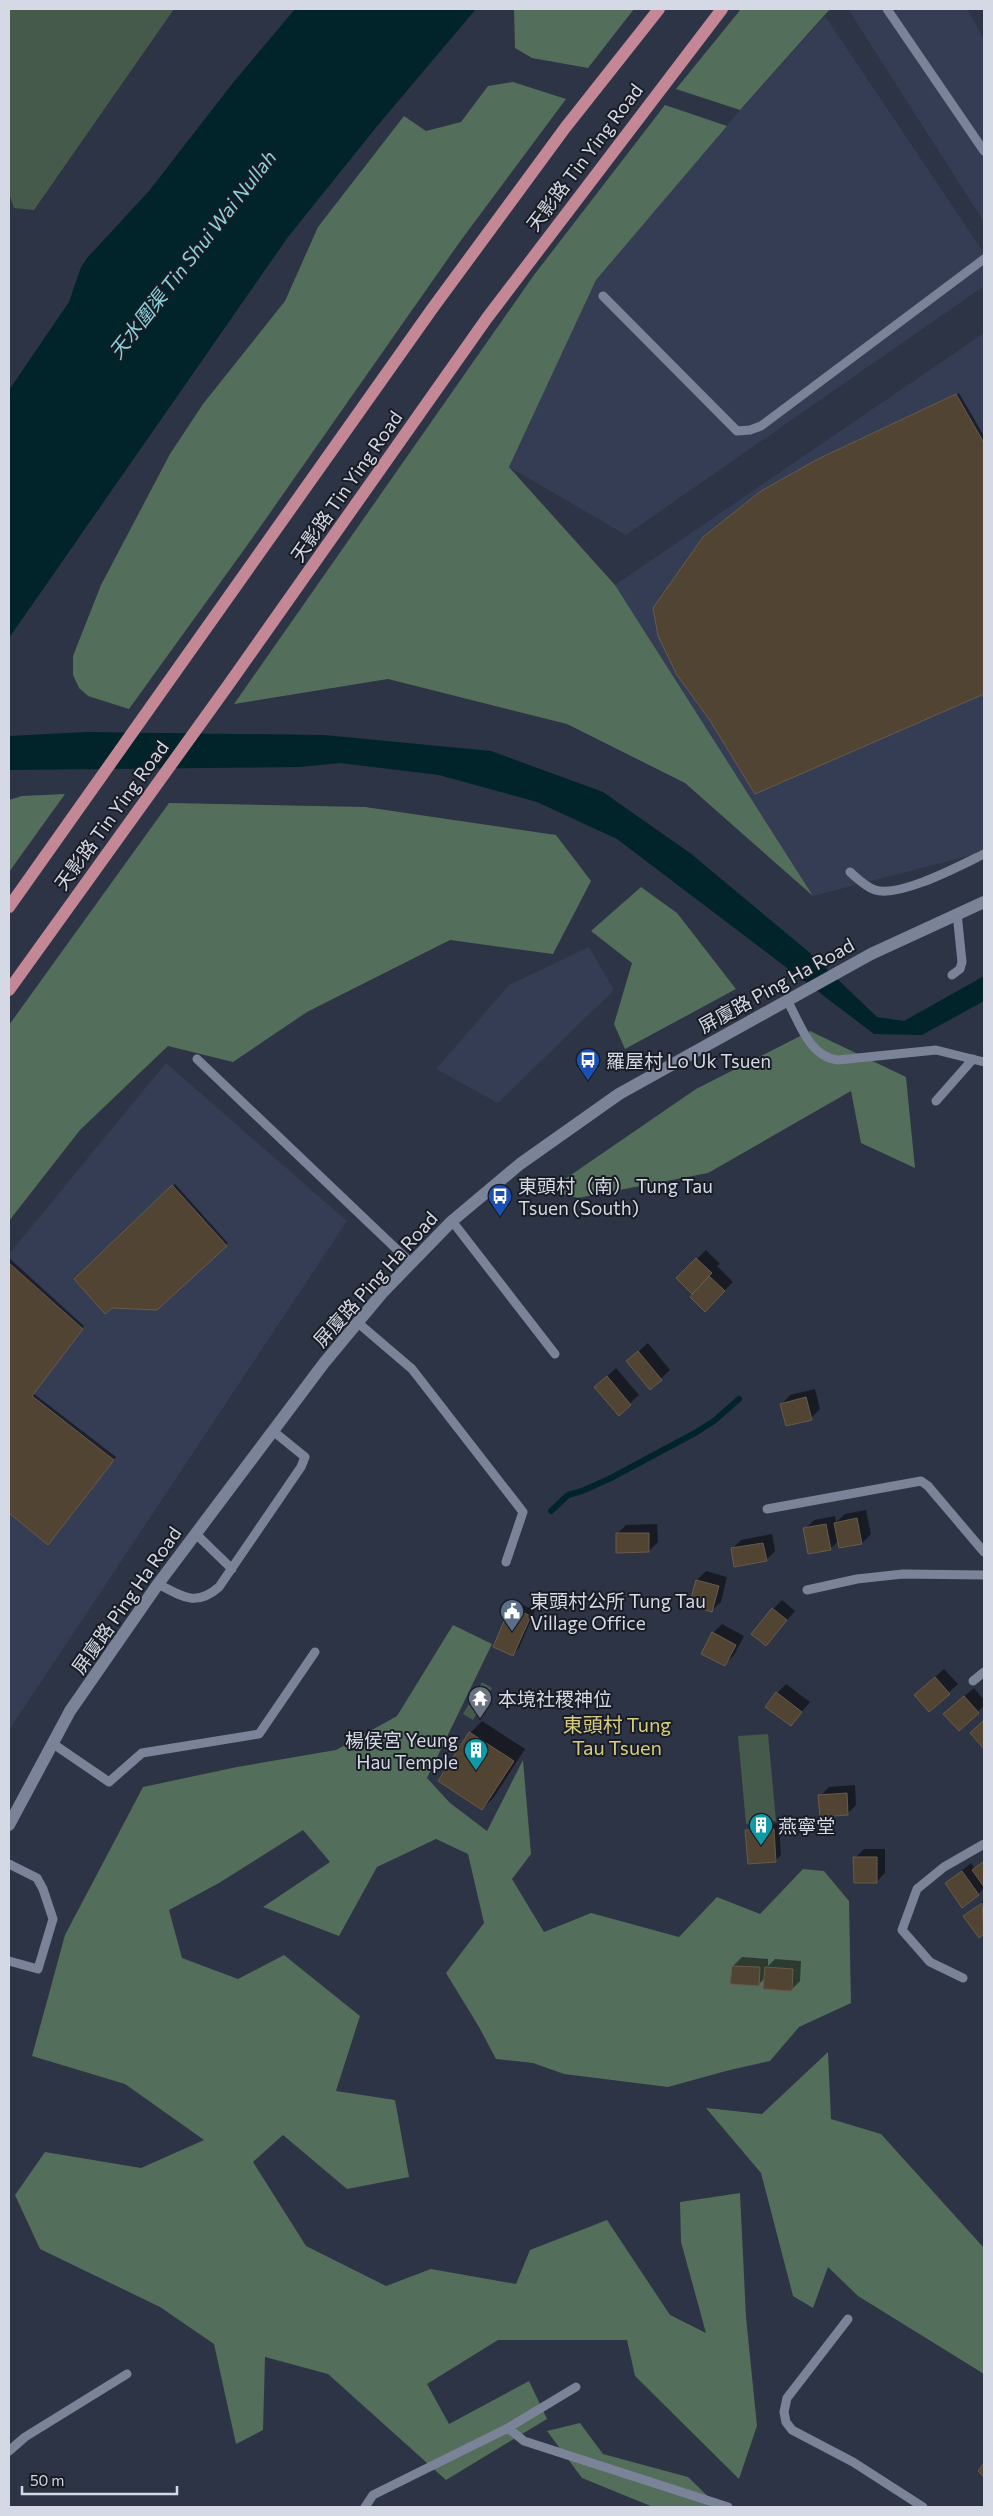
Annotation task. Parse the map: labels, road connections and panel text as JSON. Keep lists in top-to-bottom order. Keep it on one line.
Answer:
{"streets":{"main road":["天影路 Tin Ying Road"],"street":["屏廈路 Ping Ha Road"]},"districts":["東頭村 Tung Tau Tsuen"],"water":["天水圍渠 Tin Shui Wai Nullah"],"places":{"bus stop":["羅屋村 Lo Uk Tsuen","東頭村（南） Tung Tau Tsuen (South)"],"public building":["東頭村公所 Tung Tau Village Office"],"temple":["本境社稷神位"],"building":["楊侯宮 Yeung Hau Temple","燕寧堂"]},"scale_bar":"50 m"}
